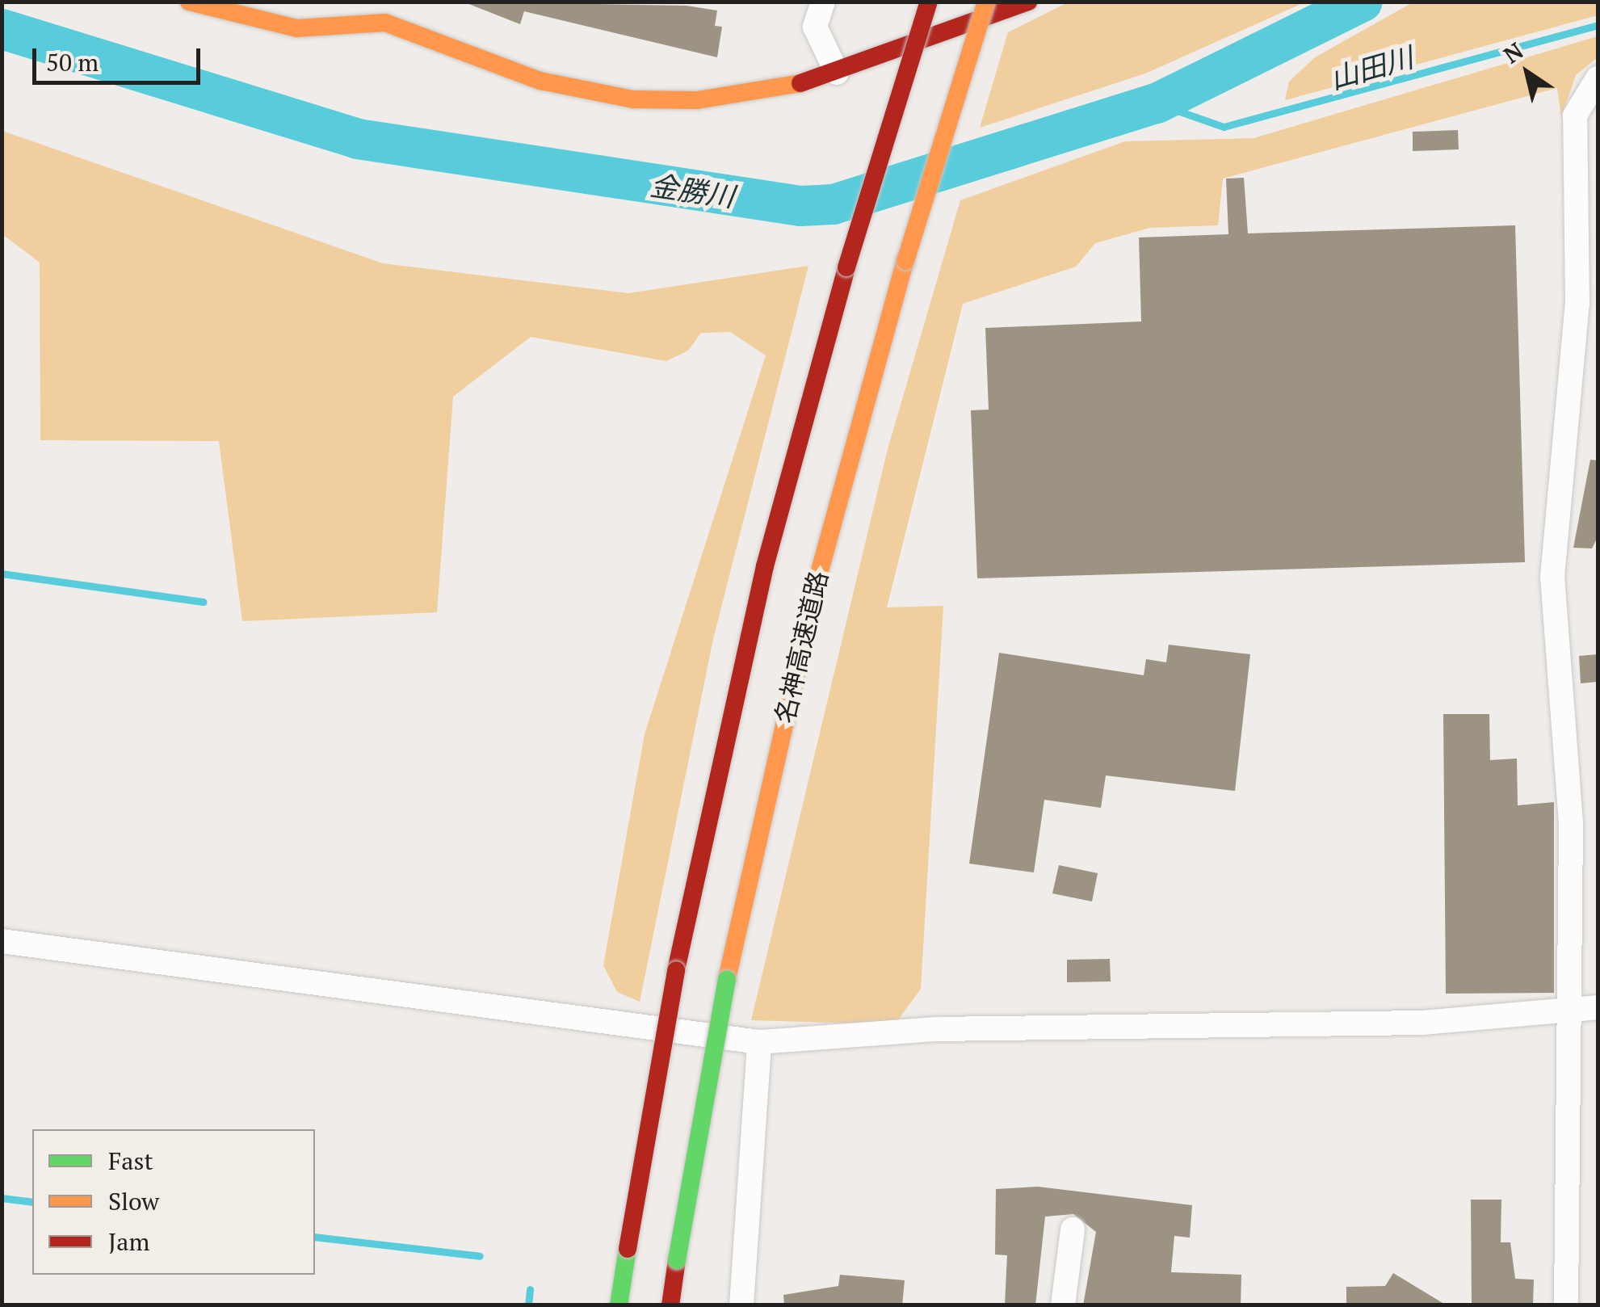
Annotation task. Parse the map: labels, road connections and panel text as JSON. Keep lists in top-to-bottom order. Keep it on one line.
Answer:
{"streets":{"main road":["名神高速道路"]},"water":["山田川","金勝川"],"legend":["Fast","Slow","Jam"],"scale_bar":"50 m","north":"top left"}
